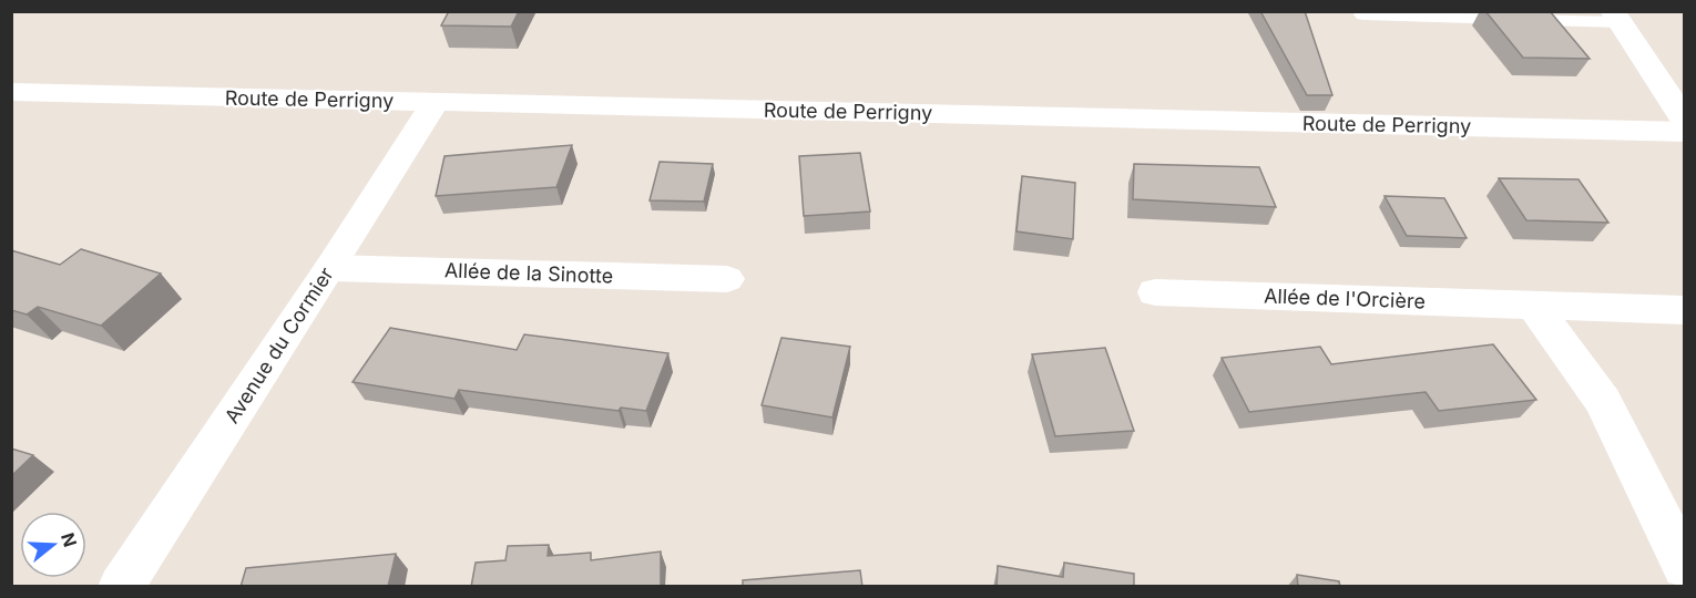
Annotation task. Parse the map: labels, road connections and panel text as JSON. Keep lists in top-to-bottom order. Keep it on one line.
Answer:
{"streets":{"street":["Route de Perrigny","Allée de la Sinotte","Allée de l'Orcière","Avenue du Cormier"]},"crossings":[["Route de Perrigny","Avenue du Cormier"],["Allée de la Sinotte","Avenue du Cormier"]],"north":"right"}
